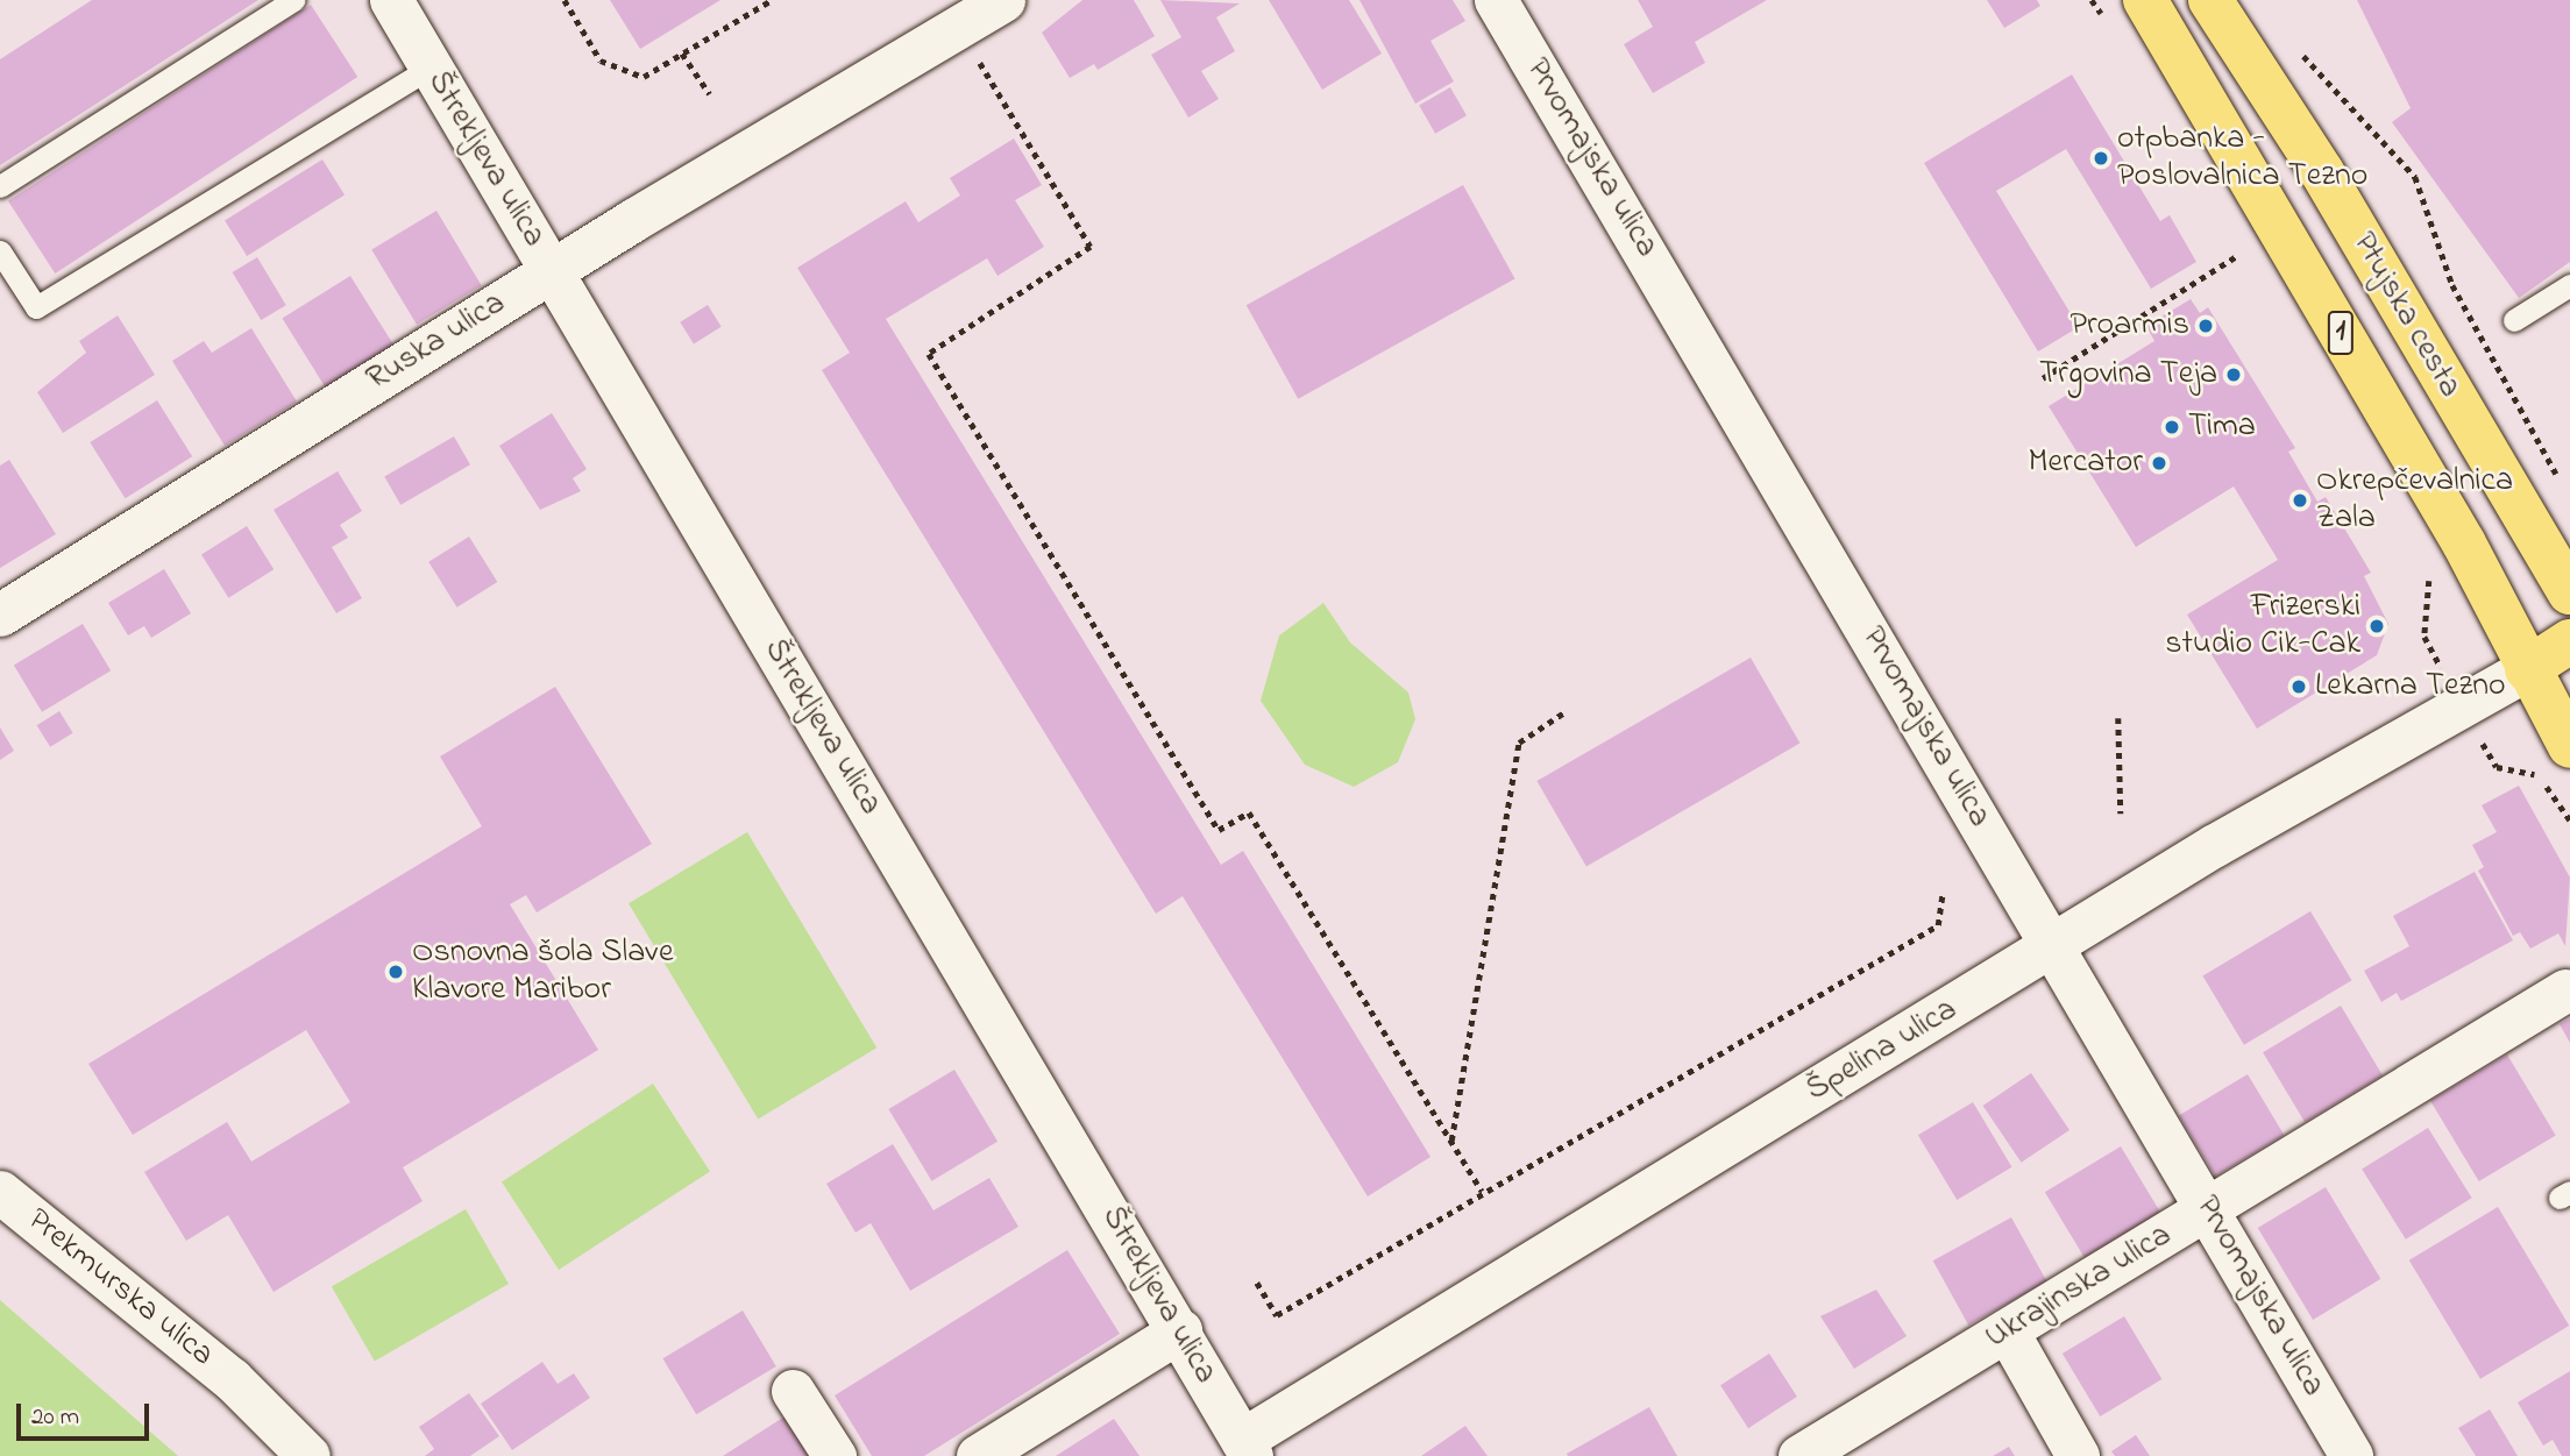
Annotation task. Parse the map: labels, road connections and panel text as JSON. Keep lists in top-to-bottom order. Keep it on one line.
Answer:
{"streets":{"main road":["Ptujska cesta","1"],"street":["Prvomajska ulica","Štrekljeva ulica","Ruska ulica","Špelina ulica","Ukrajinska ulica","Prekmurska ulica"]},"crossings":[["Prvomajska ulica","Špelina ulica"],["Prvomajska ulica","Ukrajinska ulica"],["Štrekljeva ulica","Ruska ulica"],["Štrekljeva ulica","Špelina ulica"],["Ptujska cesta","Špelina ulica"]],"places":["otpbanka - Poslovalnica Tezno","Proarmis","Trgovina Teja","Tima","Mercator","Okrepčevalnica Zala","Frizerski studio Cik-Cak","Lekarna Tezno","Osnovna šola Slave Klavore Maribor"],"scale_bar":"20 m"}
